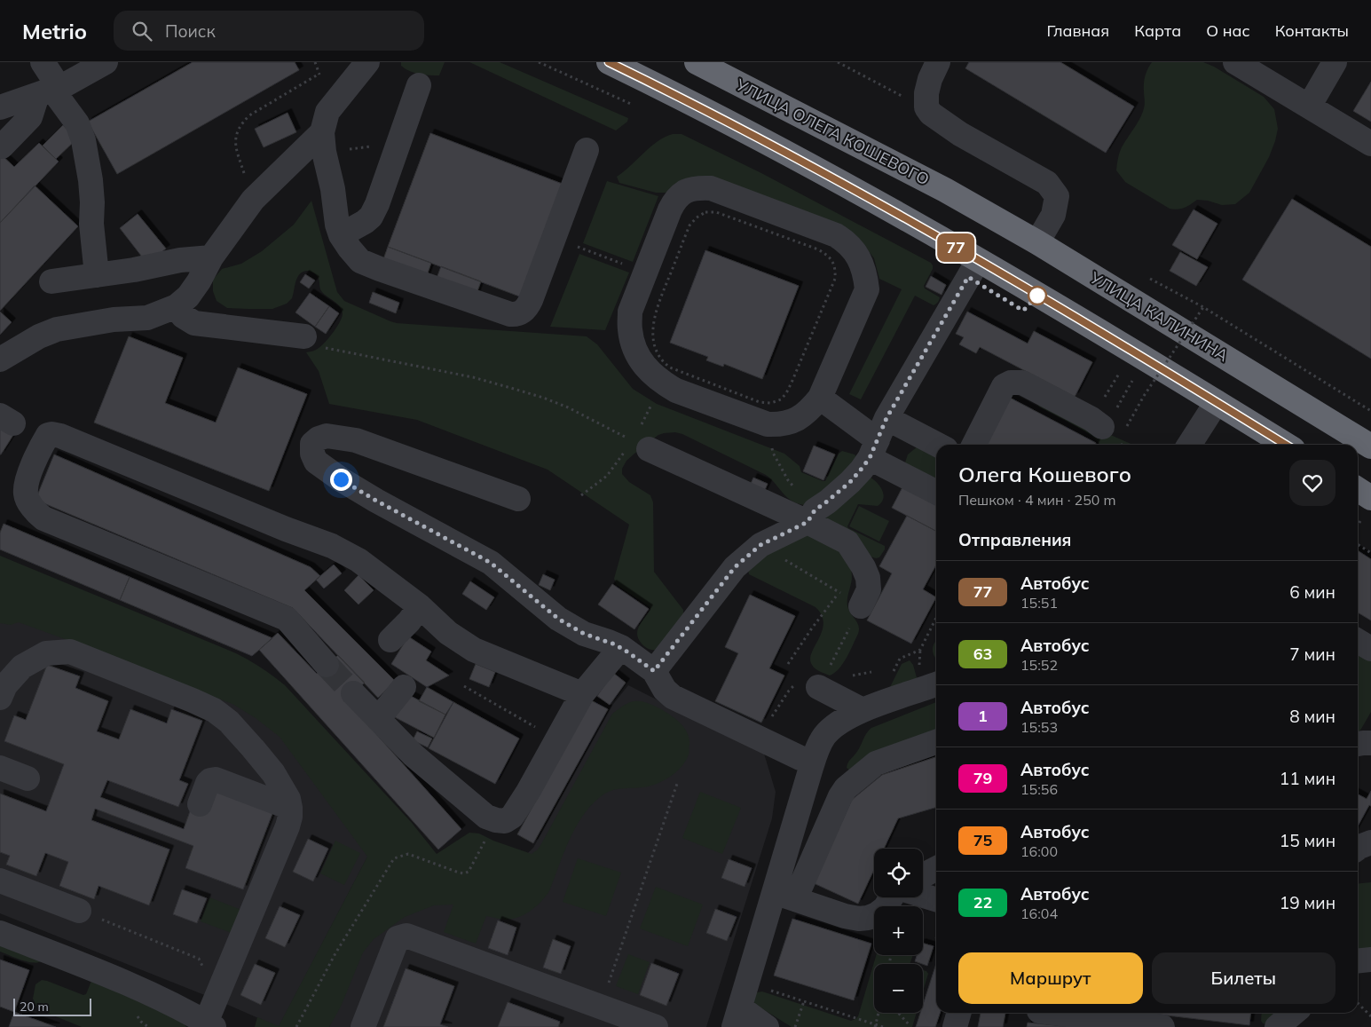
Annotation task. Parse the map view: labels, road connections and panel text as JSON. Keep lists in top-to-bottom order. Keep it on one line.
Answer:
{"streets":{"highway":["УЛИЦА ОЛЕГА КОШЕВОГО","УЛИЦА КАЛИНИНА"]},"crossings":[["УЛИЦА ОЛЕГА КОШЕВОГО","УЛИЦА КАЛИНИНА"]],"lines":["bus line 77"],"scale_bar":"20 m","page":{"header":"Metrio","search":"Поиск","nav":["Главная","Карта","О нас","Контакты"],"on_map":"77","heading":[["Олега Кошевого","Пешком · 4 мин · 250 m"],"Отправления"],"list":[{"mark":"77","name":"Автобус","note":"15:51","value":"6 мин"},{"mark":"63","name":"Автобус","note":"15:52","value":"7 мин"},{"mark":"1","name":"Автобус","note":"15:53","value":"8 мин"},{"mark":"79","name":"Автобус","note":"15:56","value":"11 мин"},{"mark":"75","name":"Автобус","note":"16:00","value":"15 мин"},{"mark":"22","name":"Автобус","note":"16:04","value":"19 мин"}],"map_buttons":["+","−"],"buttons":["Маршрут","Билеты"],"scale":"20 m"}}
